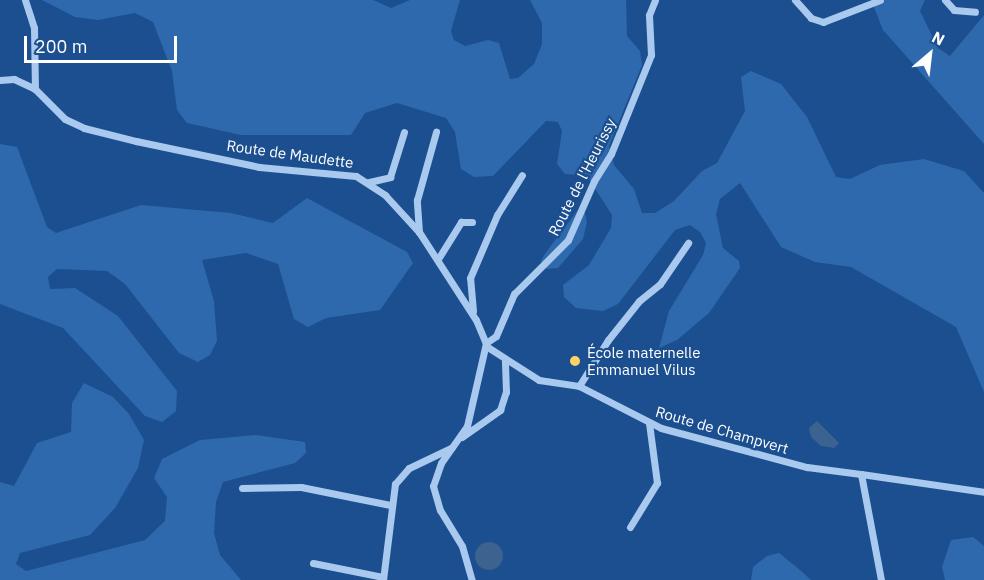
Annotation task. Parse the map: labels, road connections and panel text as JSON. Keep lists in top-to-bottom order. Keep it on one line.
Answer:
{"streets":{"street":["Route de Maudette","Route de l'Heurissy","Route de Champvert"]},"crossings":[["Route de Maudette","Route de l'Heurissy"],["Route de Maudette","Route de Champvert"],["Route de l'Heurissy","Route de Champvert"]],"places":["École maternelle Emmanuel Vilus"],"scale_bar":"200 m","north":"top right"}
